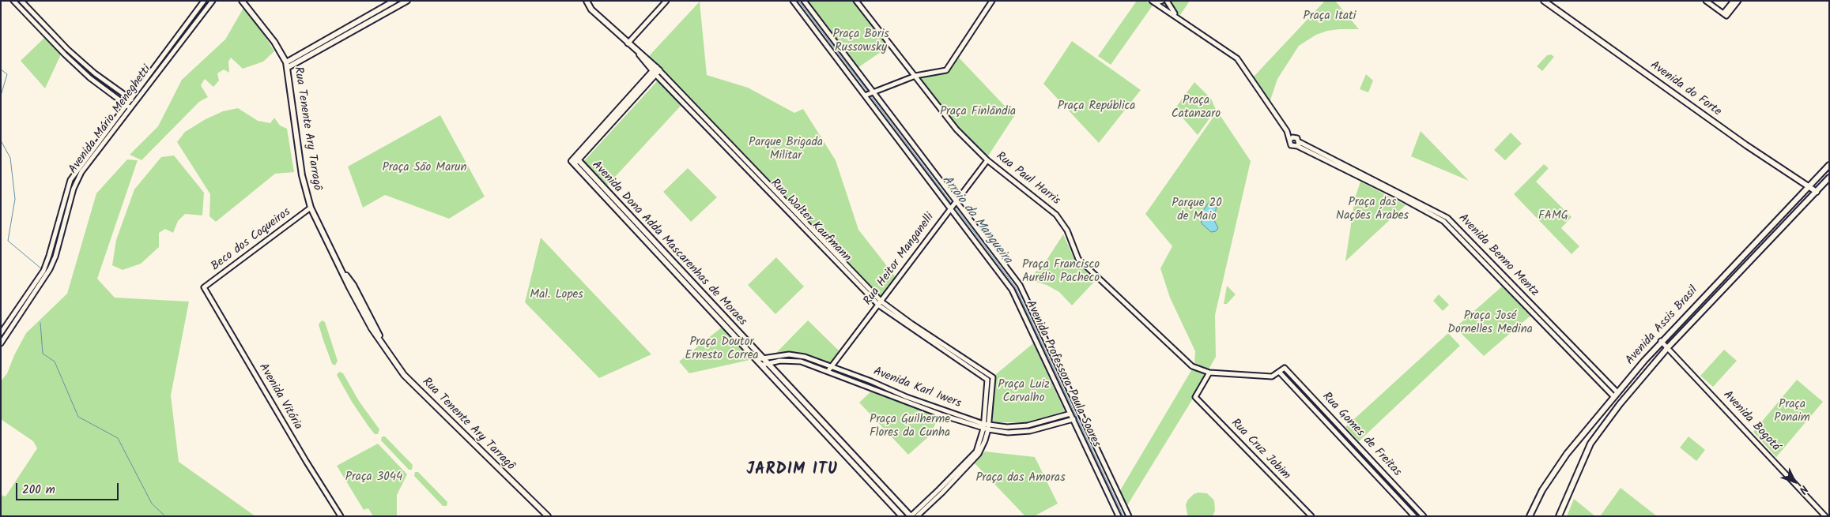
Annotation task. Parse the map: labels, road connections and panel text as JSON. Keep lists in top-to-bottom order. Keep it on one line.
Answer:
{"streets":{"main road":["Avenida do Forte","Rua Tenente Ary Tarragô","Rua Walter Kaufmann","Avenida Dona Adda Mascarenhas de Moraes","Avenida Assis Brasil"],"street":["Avenida Mário Meneghetti","Rua Paul Harris","Beco dos Coqueiros","Avenida Benno Mentz","Rua Heitor Manganelli","Avenida Professora Paula Soares","Avenida Karl Iwers","Avenida Vitória","Avenida Bogotá","Rua Gomes de Freitas","Rua Cruz Jobim"]},"crossings":[["Avenida do Forte","Avenida Assis Brasil"],["Rua Tenente Ary Tarragô","Beco dos Coqueiros"],["Rua Paul Harris","Rua Heitor Manganelli"],["Rua Paul Harris","Rua Cruz Jobim"],["Rua Walter Kaufmann","Rua Heitor Manganelli"],["Rua Walter Kaufmann","Avenida Karl Iwers"],["Beco dos Coqueiros","Avenida Vitória"],["Avenida Dona Adda Mascarenhas de Moraes","Avenida Karl Iwers"],["Avenida Benno Mentz","Avenida Assis Brasil"],["Rua Heitor Manganelli","Avenida Professora Paula Soares"],["Rua Heitor Manganelli","Avenida Karl Iwers"],["Avenida Assis Brasil","Avenida Bogotá"],["Avenida Professora Paula Soares","Avenida Karl Iwers"]],"districts":["JARDIM ITU"],"water":["Arroio da Mangueira"],"parks":["Praça Itati","Praça Boris Russowsky","Praça Catanzaro","Praça República","Praça Finlândia","Parque Brigada Militar","Praça São Marun","Praça das Nações Árabes","Parque 20 de Maio","FAMG","Praça Francisco Aurélio Pacheco","Mal. Lopes","Praça José Dornelles Medina","Praça Doutor Ernesto Correa","Praça Luiz Carvalho","Praça Ponaim","Praça Guilherme Flores da Cunha","Praça 3044","Praça das Amoras"],"scale_bar":"200 m","north":"bottom right"}
